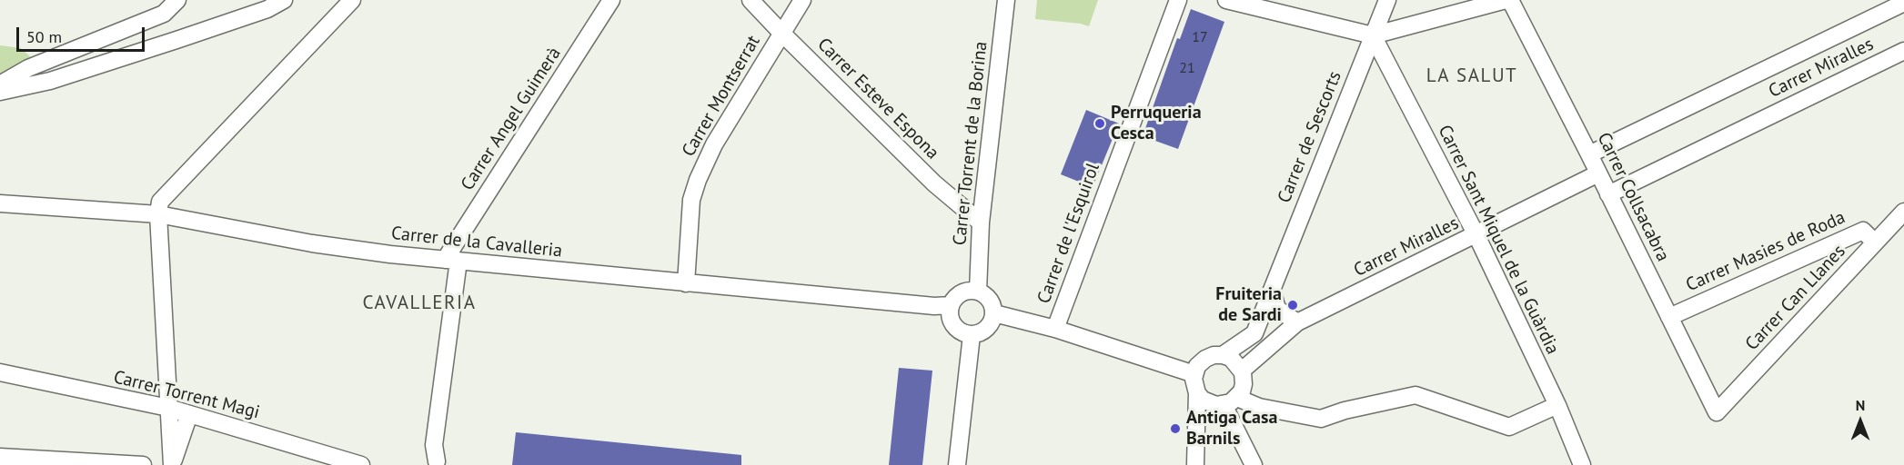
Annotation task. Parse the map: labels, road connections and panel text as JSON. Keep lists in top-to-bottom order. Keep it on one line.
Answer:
{"streets":{"street":["Carrer Miralles","Carrer Montserrat","Carrer Esteve Espona","Carrer Angel Guimerà","Carrer de Sescorts","Carrer Torrent de la Borina","Carrer Collsacabra","Carrer de l'Esquirol","Carrer Sant Miquel de la Guàrdia","Carrer de la Cavalleria","Carrer Masies de Roda","Carrer Can Llanes","Carrer Torrent Magi"]},"crossings":[["Carrer Miralles","Carrer de Sescorts"],["Carrer Miralles","Carrer Collsacabra"],["Carrer Miralles","Carrer Sant Miquel de la Guàrdia"],["Carrer Montserrat","Carrer Esteve Espona"],["Carrer Montserrat","Carrer de la Cavalleria"],["Carrer Esteve Espona","Carrer Torrent de la Borina"],["Carrer Angel Guimerà","Carrer de la Cavalleria"],["Carrer de Sescorts","Carrer Sant Miquel de la Guàrdia"],["Carrer Torrent de la Borina","Carrer de la Cavalleria"],["Carrer Collsacabra","Carrer Masies de Roda"],["Carrer Collsacabra","Carrer Can Llanes"],["Carrer Masies de Roda","Carrer Can Llanes"]],"districts":["LA SALUT","CAVALLERIA"],"places":["Perruqueria Cesca","Fruiteria de Sardi","Antiga Casa Barnils"],"house_numbers":["17","21"],"scale_bar":"50 m","north":"top"}
